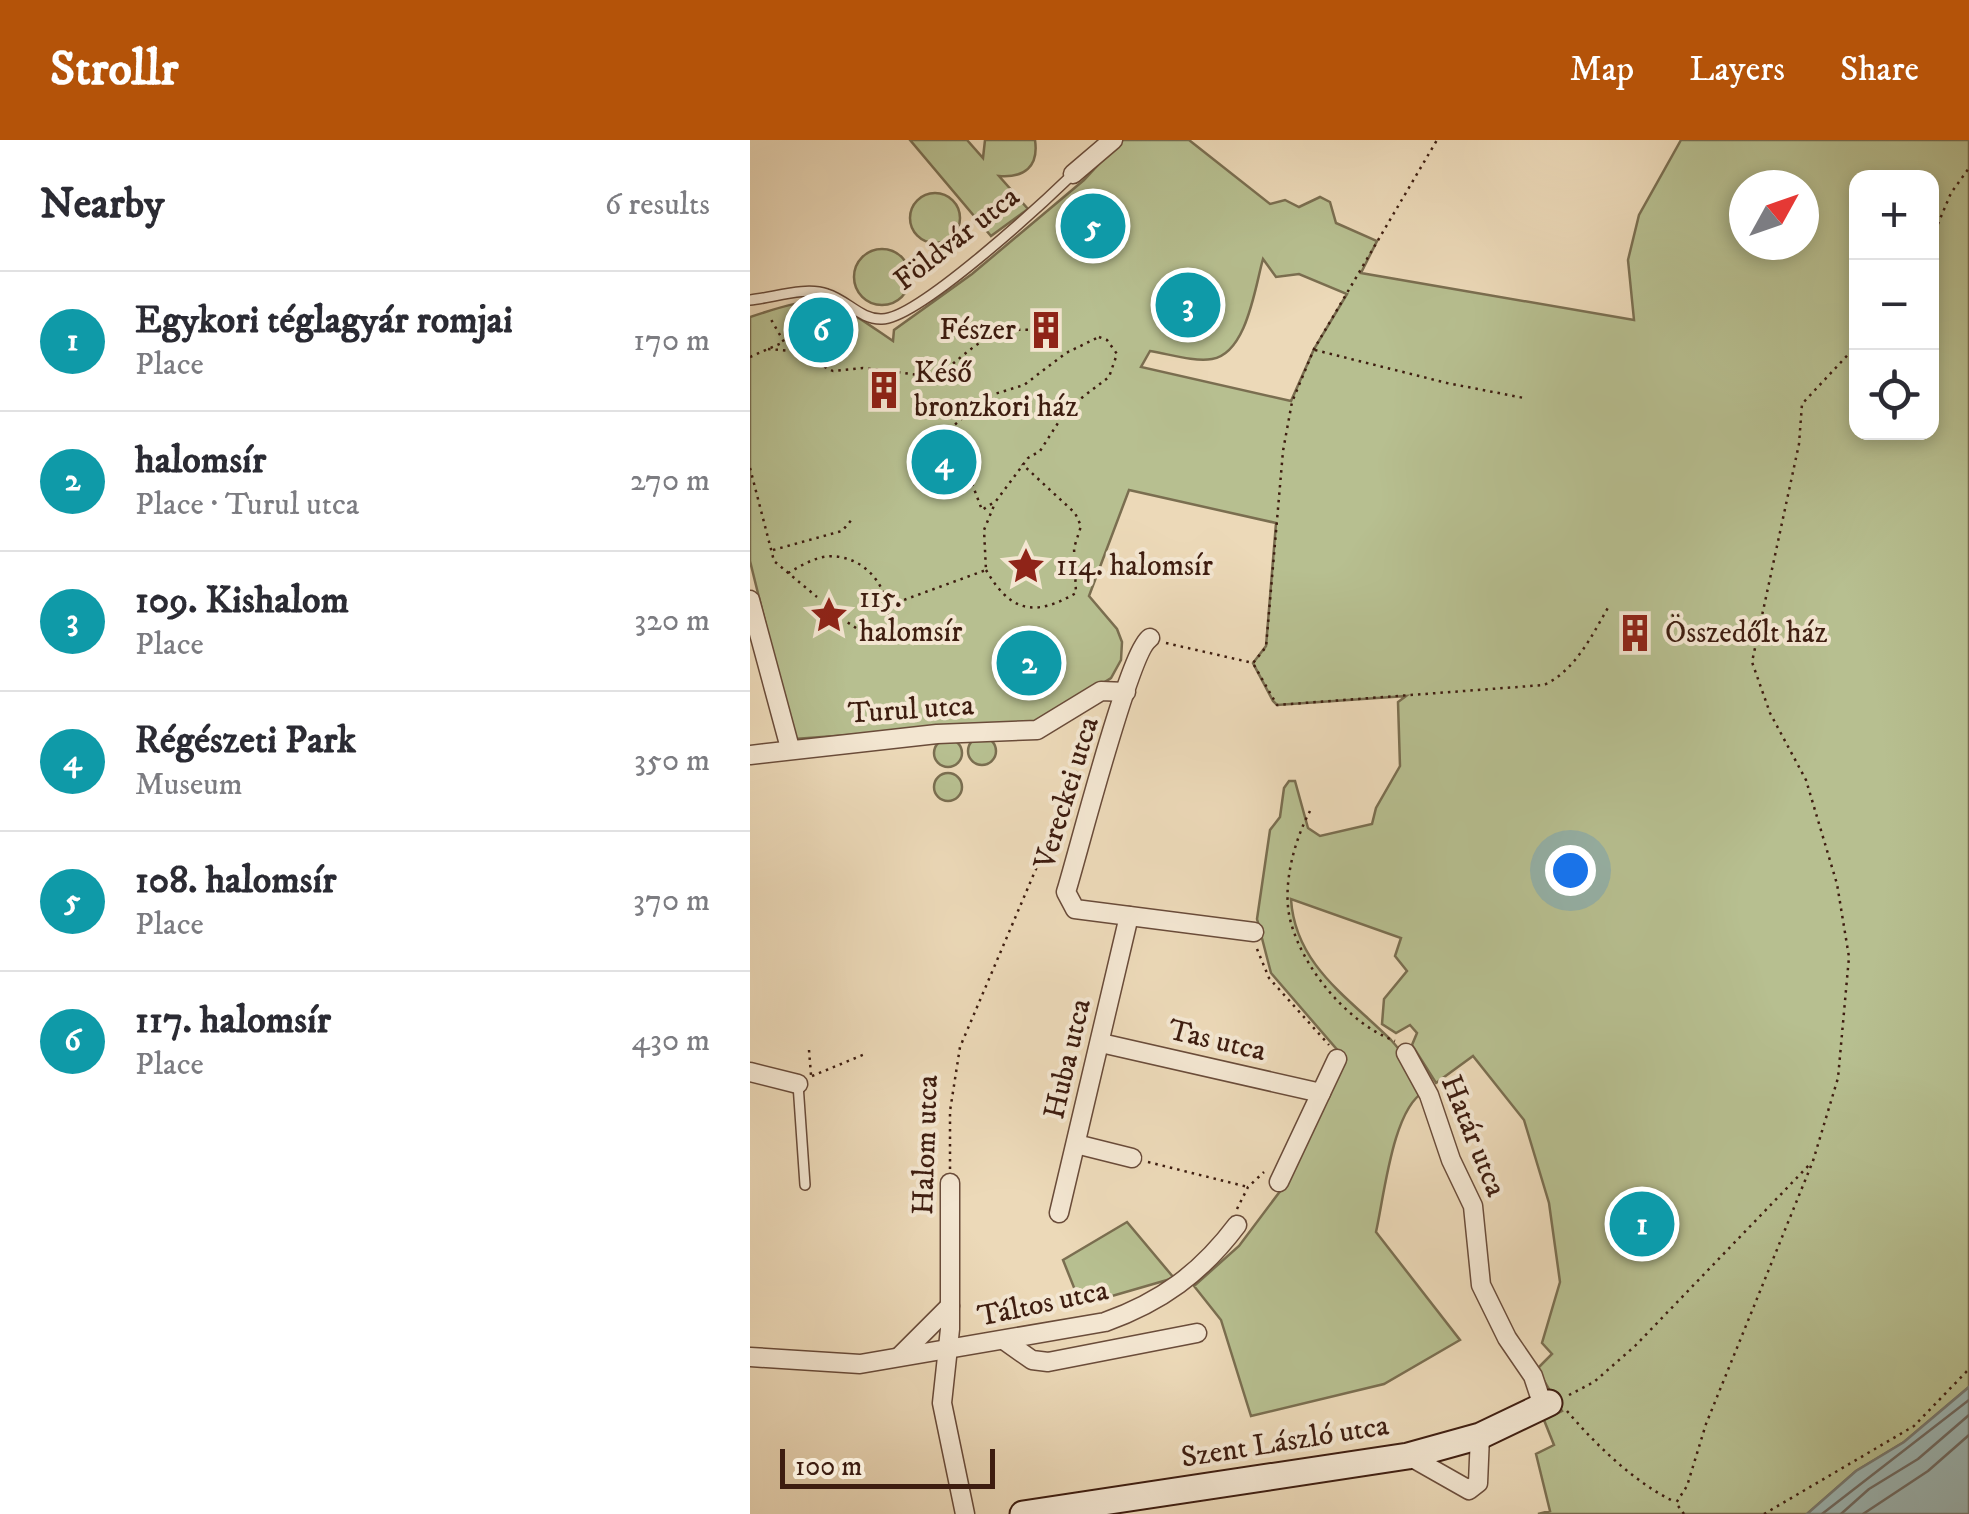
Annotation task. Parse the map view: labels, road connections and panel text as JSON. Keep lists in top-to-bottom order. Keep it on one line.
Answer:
{"streets":{"street":["Turul utca","Vereckei utca","Tas utca","Huba utca","Határ utca","Halom utca","Táltos utca","Szent László utca"],"lane":["Földvár utca"]},"crossings":[["Turul utca","Vereckei utca"],["Vereckei utca","Huba utca"],["Tas utca","Huba utca"],["Határ utca","Szent László utca"],["Halom utca","Táltos utca"]],"places":{"building":["Fészer","Késő bronzkori ház","Összedőlt ház"],"place":["114. halomsír","115. halomsír"]},"scale_bar":"100 m","north":"top right","page":{"header":"Strollr","nav":["Map","Layers","Share"],"heading":["Nearby","6 results"],"map_buttons":["+","−"],"pins":["5","3","6","4","2","1"],"list":[{"mark":"1","name":"Egykori téglagyár romjai","note":"Place","value":"170 m"},{"mark":"2","name":"halomsír","note":"Place · Turul utca","value":"270 m"},{"mark":"3","name":"109. Kishalom","note":"Place","value":"320 m"},{"mark":"4","name":"Régészeti Park","note":"Museum","value":"350 m"},{"mark":"5","name":"108. halomsír","note":"Place","value":"370 m"},{"mark":"6","name":"117. halomsír","note":"Place","value":"430 m"}],"scale":"100 m"}}
